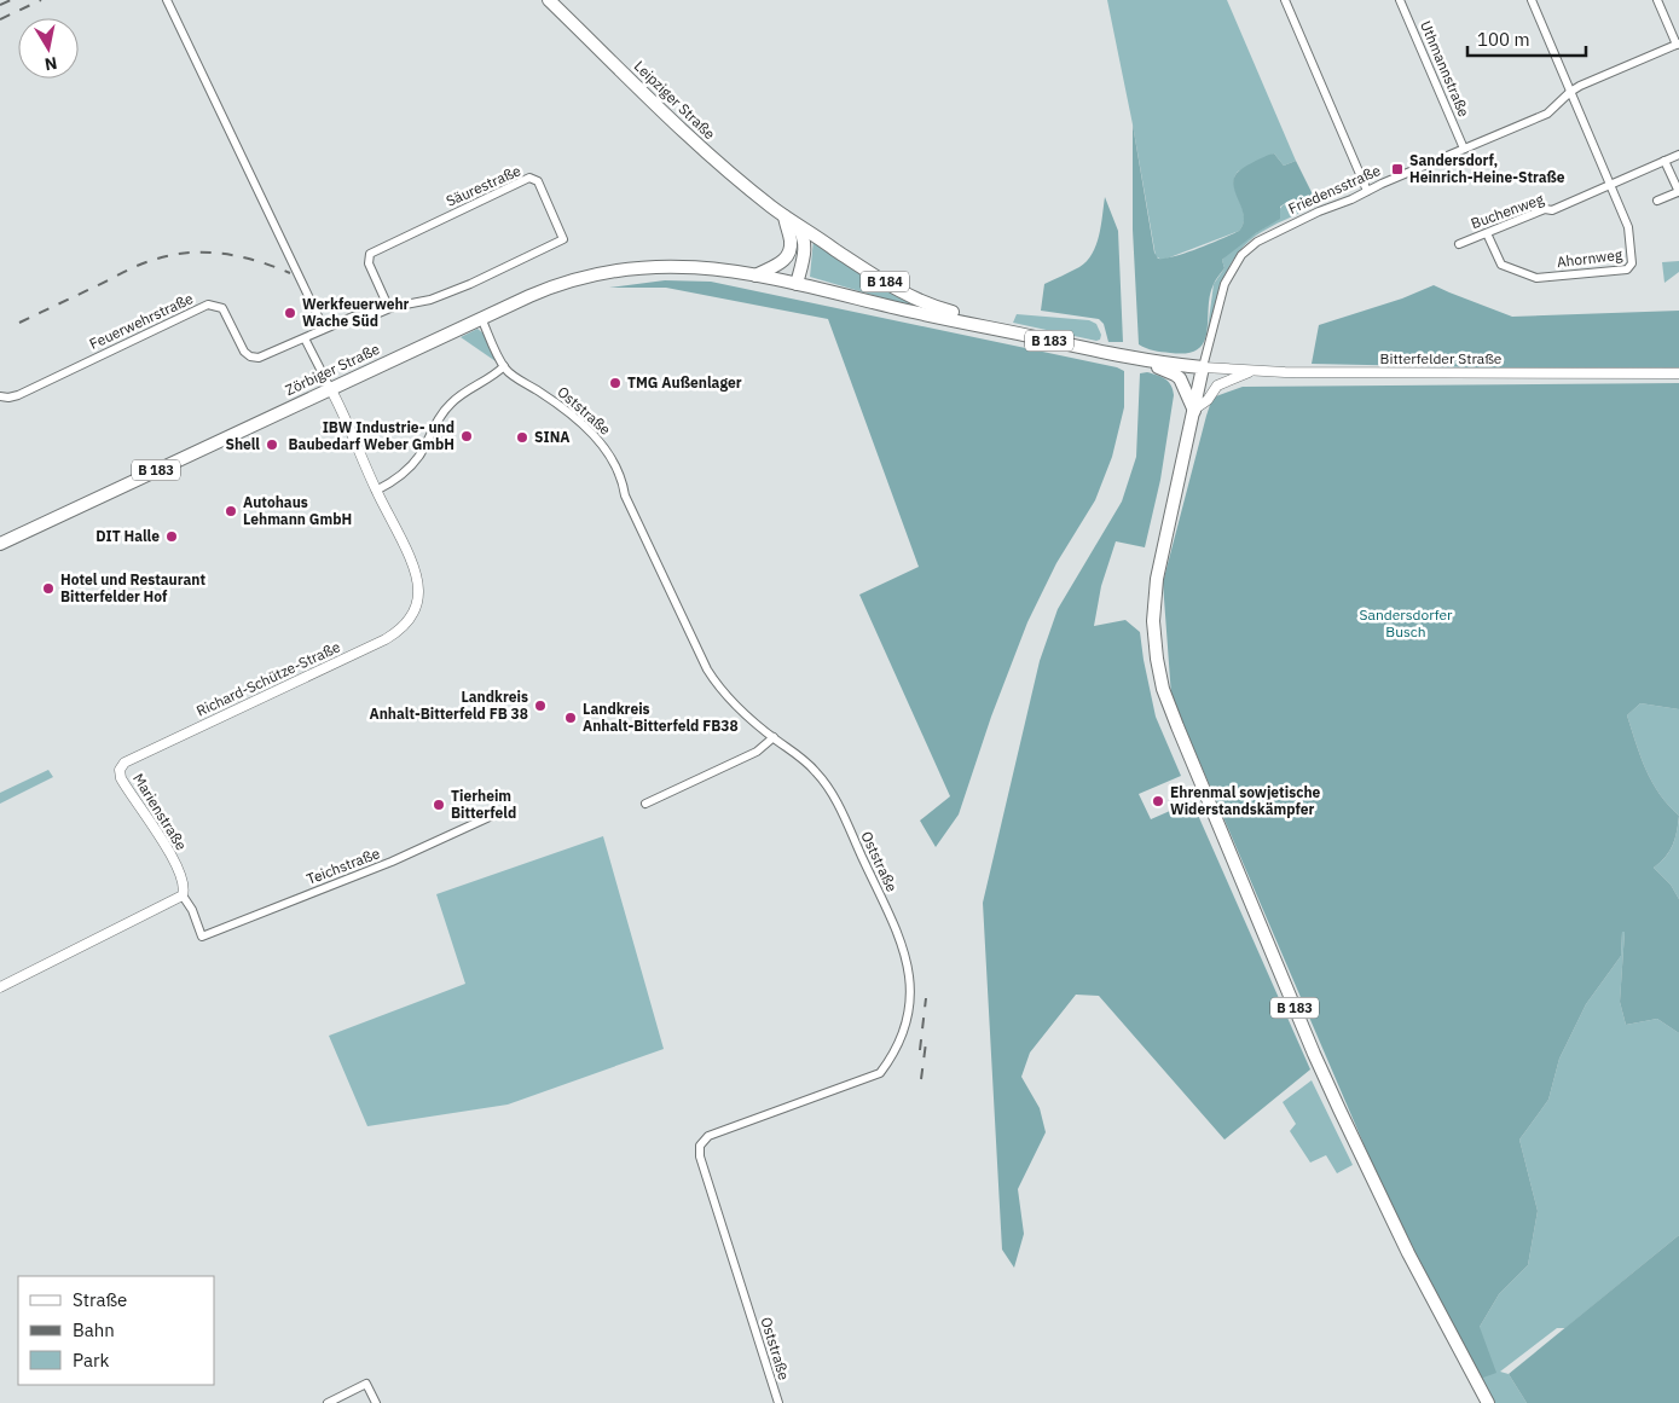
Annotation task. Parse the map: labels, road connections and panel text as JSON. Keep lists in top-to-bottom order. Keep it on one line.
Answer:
{"streets":{"main road":["Leipziger Straße","B 184","B 183","Zörbiger Straße"],"street":["Uthmannstraße","Säurestraße","Friedensstraße","Buchenweg","Ahornweg","Feuerwehrstraße","Bitterfelder Straße","Oststraße","Richard-Schütze-Straße","Marienstraße","Teichstraße"]},"crossings":[["Uthmannstraße","Friedensstraße"],["Leipziger Straße","B 184"],["Säurestraße","Feuerwehrstraße"],["Friedensstraße","Ahornweg"],["Friedensstraße","B 183"],["Friedensstraße","Bitterfelder Straße"],["Buchenweg","Ahornweg"],["B 184","B 183"],["B 183","Bitterfelder Straße"],["B 183","Zörbiger Straße"],["Zörbiger Straße","Oststraße"],["Richard-Schütze-Straße","Marienstraße"],["Marienstraße","Teichstraße"]],"parks":["Sandersdorfer Busch"],"places":{"transit":["Sandersdorf, Heinrich-Heine-Straße"],"other":["Werkfeuerwehr Wache Süd","TMG Außenlager","IBW Industrie- und Baubedarf Weber GmbH","SINA","Shell","Autohaus Lehmann GmbH","DIT Halle","Hotel und Restaurant Bitterfelder Hof","Landkreis Anhalt-Bitterfeld FB 38","Landkreis Anhalt-Bitterfeld FB38","Ehrenmal sowjetische Widerstandskämpfer","Tierheim Bitterfeld"]},"legend":["Straße","Bahn","Park"],"scale_bar":"100 m","north":"bottom"}
